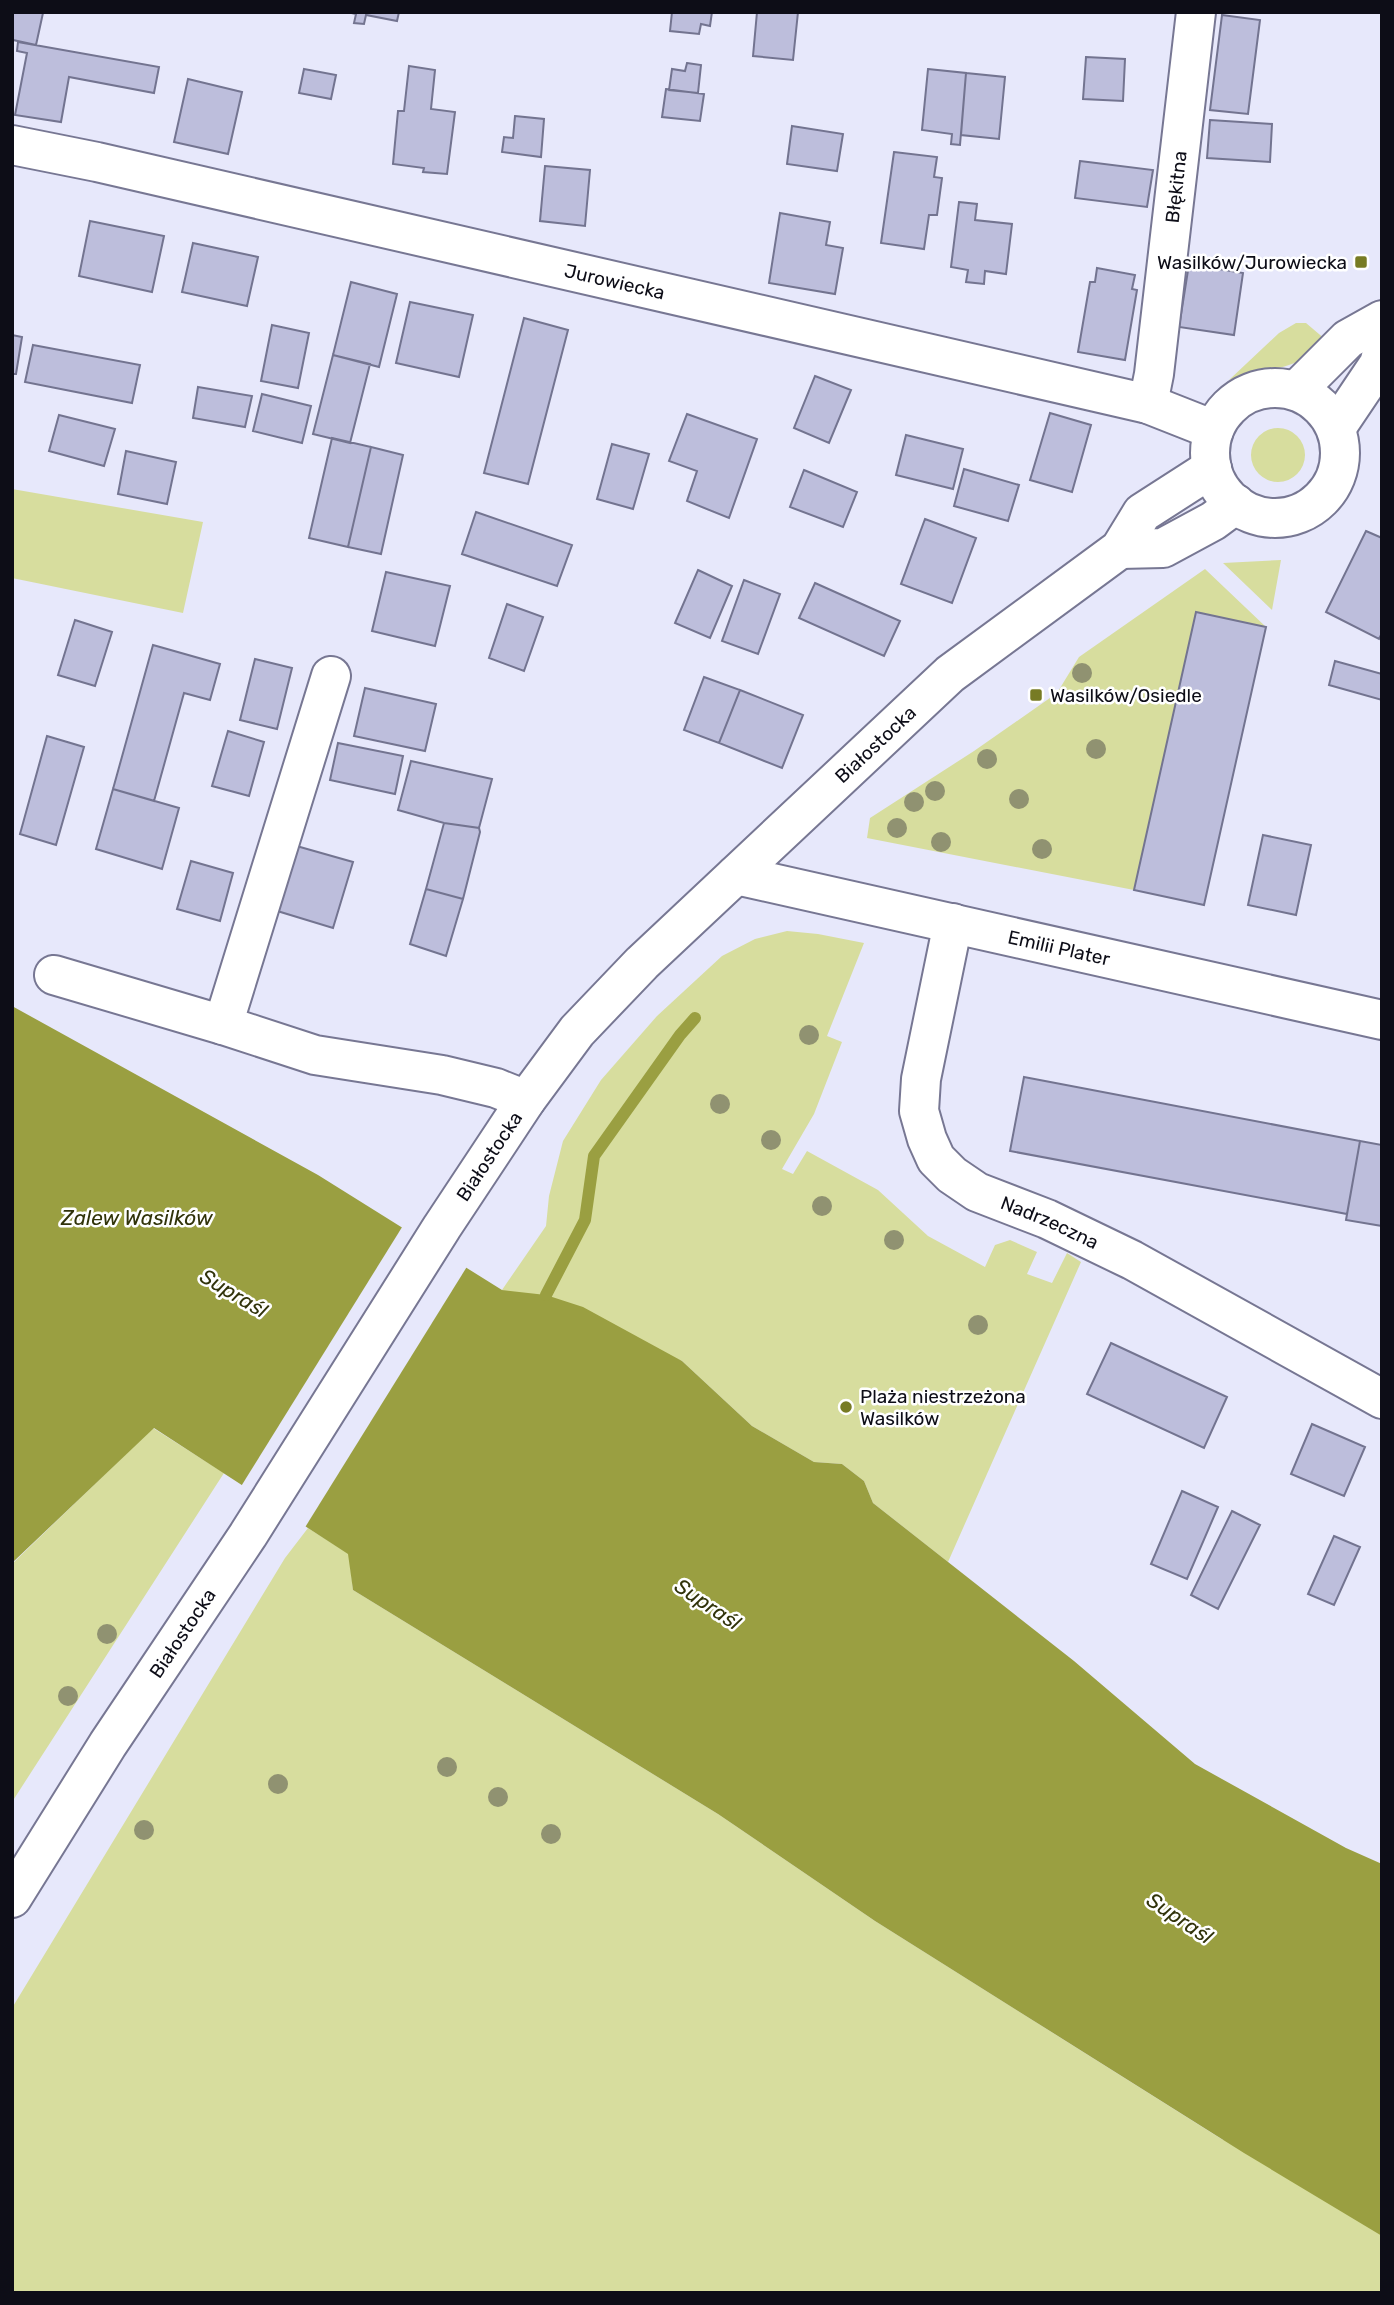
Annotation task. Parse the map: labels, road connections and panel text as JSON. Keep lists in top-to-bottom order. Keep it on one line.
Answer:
{"streets":{"street":["Błękitna","Jurowiecka","Białostocka","Emilii Plater","Nadrzeczna"]},"crossings":[["Błękitna","Jurowiecka"],["Jurowiecka","Białostocka"],["Białostocka","Emilii Plater"],["Emilii Plater","Nadrzeczna"]],"water":["Zalew Wasilków","Supraśl"],"places":{"transit":["Wasilków/Jurowiecka","Wasilków/Osiedle"],"other":["Plaża niestrzeżona Wasilków"]}}
